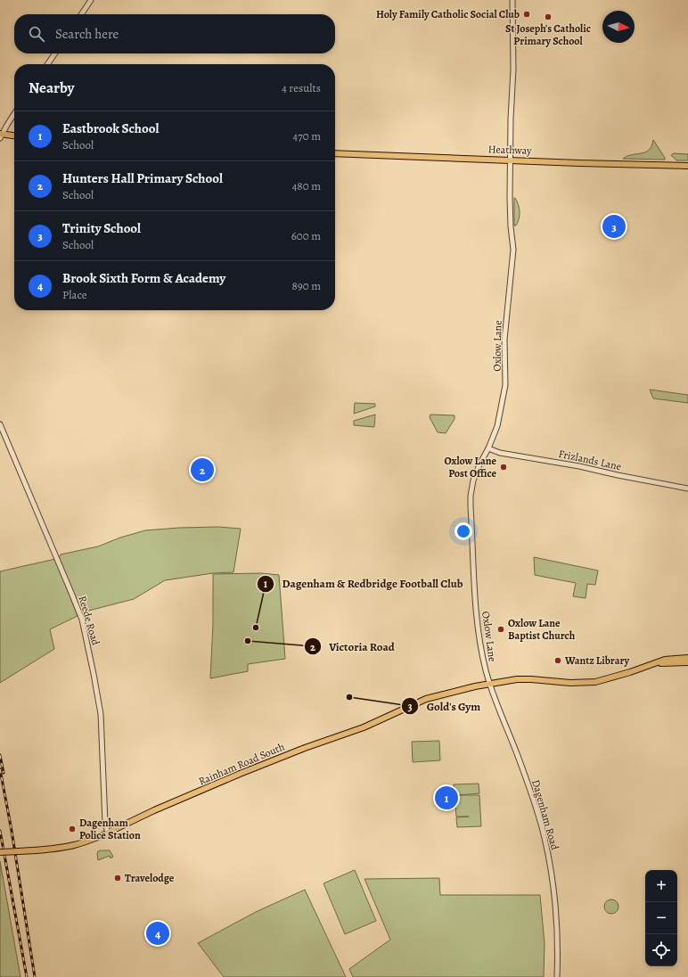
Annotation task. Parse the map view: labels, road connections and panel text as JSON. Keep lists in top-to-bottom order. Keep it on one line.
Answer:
{"streets":{"main road":["Heathway","Rainham Road South"],"street":["Oxlow Lane","Frizlands Lane","Reede Road","Dagenham Road"]},"crossings":[["Heathway","Oxlow Lane"],["Oxlow Lane","Frizlands Lane"],["Oxlow Lane","Rainham Road South"],["Oxlow Lane","Dagenham Road"],["Reede Road","Rainham Road South"],["Rainham Road South","Dagenham Road"]],"places":["Holy Family Catholic Social Club","St Joseph's Catholic Primary School","Oxlow Lane Post Office","Dagenham & Redbridge Football Club","Oxlow Lane Baptist Church","Victoria Road","Wantz Library","Gold's Gym","Dagenham Police Station","Travelodge"],"north":"right","page":{"search":"Search here","heading":["Nearby","4 results"],"list":[{"mark":"1","name":"Eastbrook School","note":"School","value":"470 m"},{"mark":"2","name":"Hunters Hall Primary School","note":"School","value":"480 m"},{"mark":"3","name":"Trinity School","note":"School","value":"600 m"},{"mark":"4","name":"Brook Sixth Form & Academy","note":"Place","value":"890 m"}],"pins":["3","2","1","4"],"map_buttons":["+","−"]}}
